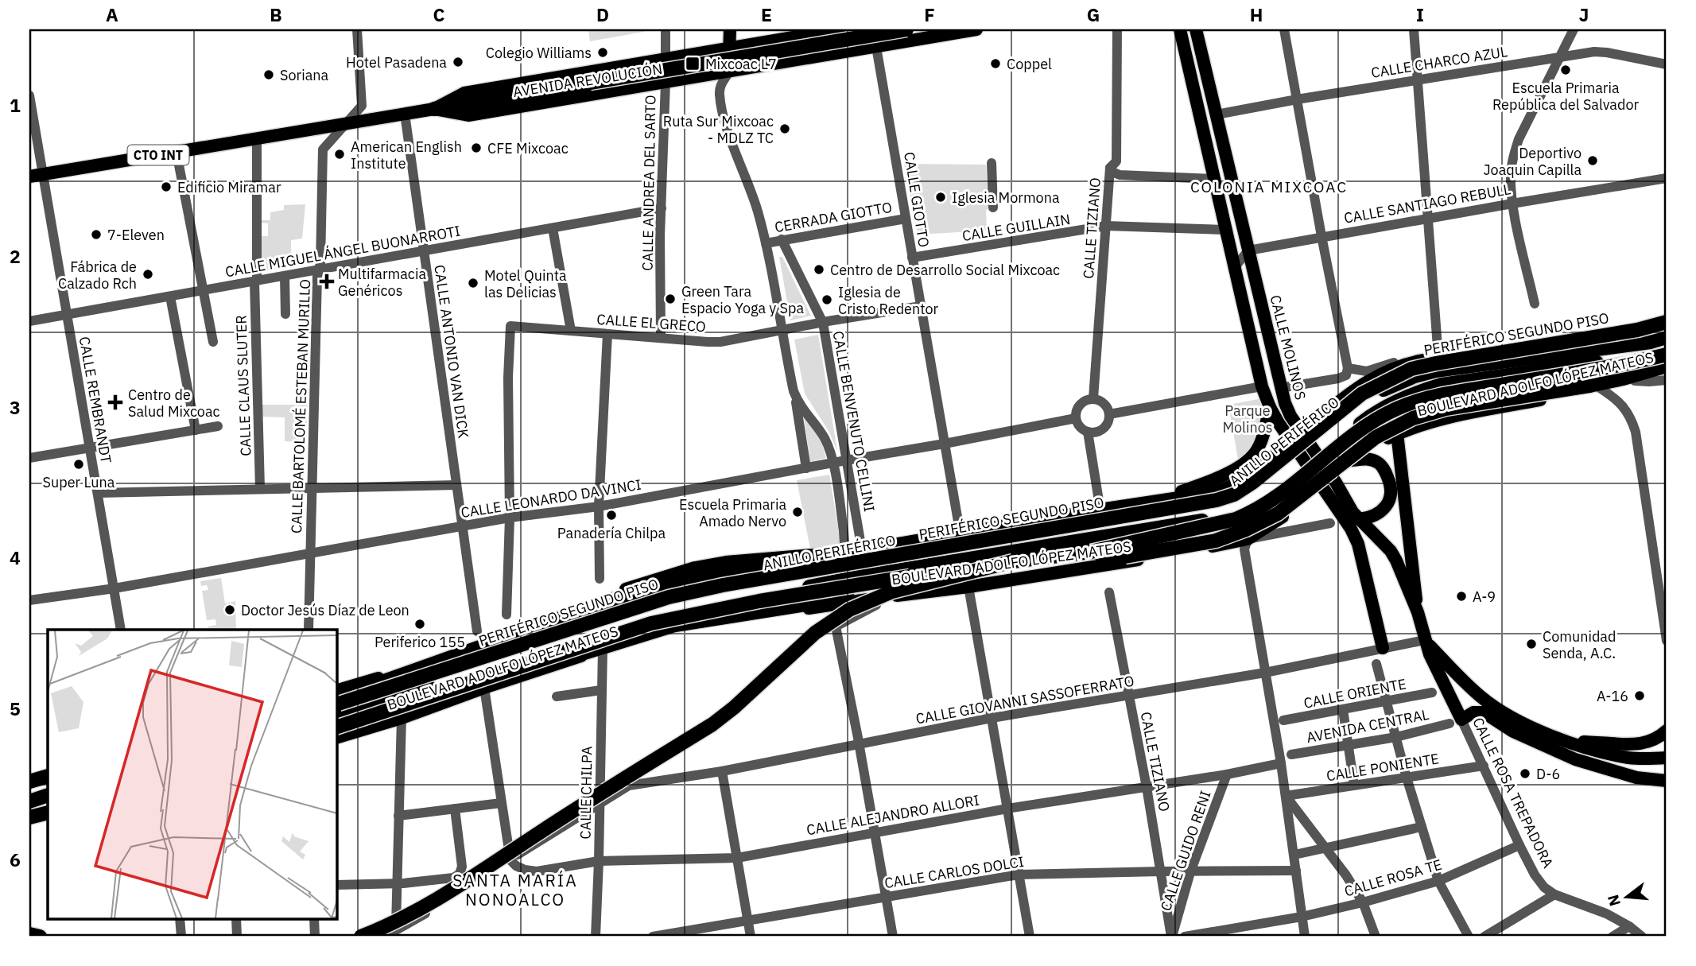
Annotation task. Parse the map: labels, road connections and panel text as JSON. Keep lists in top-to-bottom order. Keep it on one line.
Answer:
{"streets":{"highway":["CTO INT","PERIFÉRICO SEGUNDO PISO","ANILLO PERIFÉRICO"],"main road":["AVENIDA REVOLUCIÓN","CALLE MOLINOS","BOULEVARD ADOLFO LÓPEZ MATEOS","CALLE ROSA TREPADORA"],"street":["CALLE CHARCO AZUL","CALLE ANDREA DEL SARTO","CALLE GIOTTO","CALLE SANTIAGO REBULL","CERRADA GIOTTO","CALLE GUILLAIN","CALLE TIZIANO","CALLE MIGUEL ÁNGEL BUONARROTI","CALLE EL GRECO","CALLE ANTONIO VAN DICK","CALLE CLAUS SLUTER","CALLE REMBRANDT","CALLE BARTOLOMÉ ESTEBAN MURILLO","CALLE BENVENUTO CELLINI","CALLE LEONARDO DA VINCI","CALLE ORIENTE","CALLE GIOVANNI SASSOFERRATO","AVENIDA CENTRAL","CALLE PONIENTE","CALLE CHILPA","CALLE ALEJANDRO ALLORI","CALLE GUIDO RENI","CALLE CARLOS DOLCI","CALLE ROSA TE"]},"crossings":[["CALLE CHARCO AZUL","CALLE MOLINOS"],["AVENIDA REVOLUCIÓN","CTO INT"],["AVENIDA REVOLUCIÓN","CALLE ANDREA DEL SARTO"],["AVENIDA REVOLUCIÓN","CALLE GIOTTO"],["AVENIDA REVOLUCIÓN","CALLE ANTONIO VAN DICK"],["AVENIDA REVOLUCIÓN","CALLE CLAUS SLUTER"],["AVENIDA REVOLUCIÓN","CALLE REMBRANDT"],["AVENIDA REVOLUCIÓN","CALLE BARTOLOMÉ ESTEBAN MURILLO"],["CALLE ANDREA DEL SARTO","CALLE MIGUEL ÁNGEL BUONARROTI"],["CALLE ANDREA DEL SARTO","CALLE EL GRECO"],["CALLE GIOTTO","CERRADA GIOTTO"],["CALLE GIOTTO","CALLE GUILLAIN"],["CALLE GIOTTO","CALLE EL GRECO"],["CALLE GIOTTO","CALLE LEONARDO DA VINCI"],["CALLE SANTIAGO REBULL","CALLE MOLINOS"],["CERRADA GIOTTO","CALLE BENVENUTO CELLINI"],["CALLE GUILLAIN","CALLE TIZIANO"],["CALLE TIZIANO","CALLE LEONARDO DA VINCI"],["CALLE TIZIANO","CALLE GIOVANNI SASSOFERRATO"],["CALLE TIZIANO","CALLE ALEJANDRO ALLORI"],["CALLE TIZIANO","CALLE GUIDO RENI"],["CALLE TIZIANO","CALLE CARLOS DOLCI"],["CALLE MIGUEL ÁNGEL BUONARROTI","CALLE ANTONIO VAN DICK"],["CALLE MIGUEL ÁNGEL BUONARROTI","CALLE CLAUS SLUTER"],["CALLE MIGUEL ÁNGEL BUONARROTI","CALLE REMBRANDT"],["CALLE MIGUEL ÁNGEL BUONARROTI","CALLE BARTOLOMÉ ESTEBAN MURILLO"],["CALLE EL GRECO","CALLE BENVENUTO CELLINI"],["CALLE EL GRECO","CALLE LEONARDO DA VINCI"],["CALLE MOLINOS","CALLE GIOVANNI SASSOFERRATO"],["CALLE MOLINOS","CALLE ROSA TREPADORA"],["CALLE ANTONIO VAN DICK","CALLE LEONARDO DA VINCI"],["BOULEVARD ADOLFO LÓPEZ MATEOS","CALLE BENVENUTO CELLINI"],["BOULEVARD ADOLFO LÓPEZ MATEOS","ANILLO PERIFÉRICO"],["BOULEVARD ADOLFO LÓPEZ MATEOS","CALLE CHILPA"],["CALLE REMBRANDT","CALLE LEONARDO DA VINCI"],["CALLE BARTOLOMÉ ESTEBAN MURILLO","CALLE LEONARDO DA VINCI"],["CALLE BENVENUTO CELLINI","ANILLO PERIFÉRICO"],["CALLE BENVENUTO CELLINI","CALLE LEONARDO DA VINCI"],["CALLE GIOVANNI SASSOFERRATO","CALLE CHILPA"],["CALLE GIOVANNI SASSOFERRATO","CALLE ROSA TREPADORA"],["AVENIDA CENTRAL","CALLE ROSA TREPADORA"],["CALLE PONIENTE","CALLE ROSA TREPADORA"],["CALLE CHILPA","CALLE ALEJANDRO ALLORI"],["CALLE ROSA TREPADORA","CALLE ROSA TE"],["CALLE ALEJANDRO ALLORI","CALLE GUIDO RENI"],["CALLE GUIDO RENI","CALLE CARLOS DOLCI"]],"districts":["COLONIA MIXCOAC","SANTA MARÍA NONOALCO"],"parks":["Parque Molinos"],"places":{"other":["Colegio Williams","Hotel Pasadena","Coppel","Escuela Primaria República del Salvador","Soriana","Ruta Sur Mixcoac - MDLZ TC","CFE Mixcoac","American English Institute","Deportivo Joaquin Capilla","Edificio Miramar","Iglesia Mormona","7-Eleven","Centro de Desarrollo Social Mixcoac","Fábrica de Calzado Rch","Motel Quinta las Delicias","Green Tara Espacio Yoga y Spa","Iglesia de Cristo Redentor","Super Luna","Escuela Primaria Amado Nervo","Panadería Chilpa","A-9","Doctor Jesús Díaz de Leon","Periferico 155","Comunidad Senda, A.C.","A-16","D-6"],"transit":["Mixcoac L7"],"health":["Multifarmacia Genéricos","Centro de Salud Mixcoac"]},"north":"left","grid":{"columns":["A","B","C","D","E","F","G","H","I","J"],"rows":["1","2","3","4","5","6"]}}
